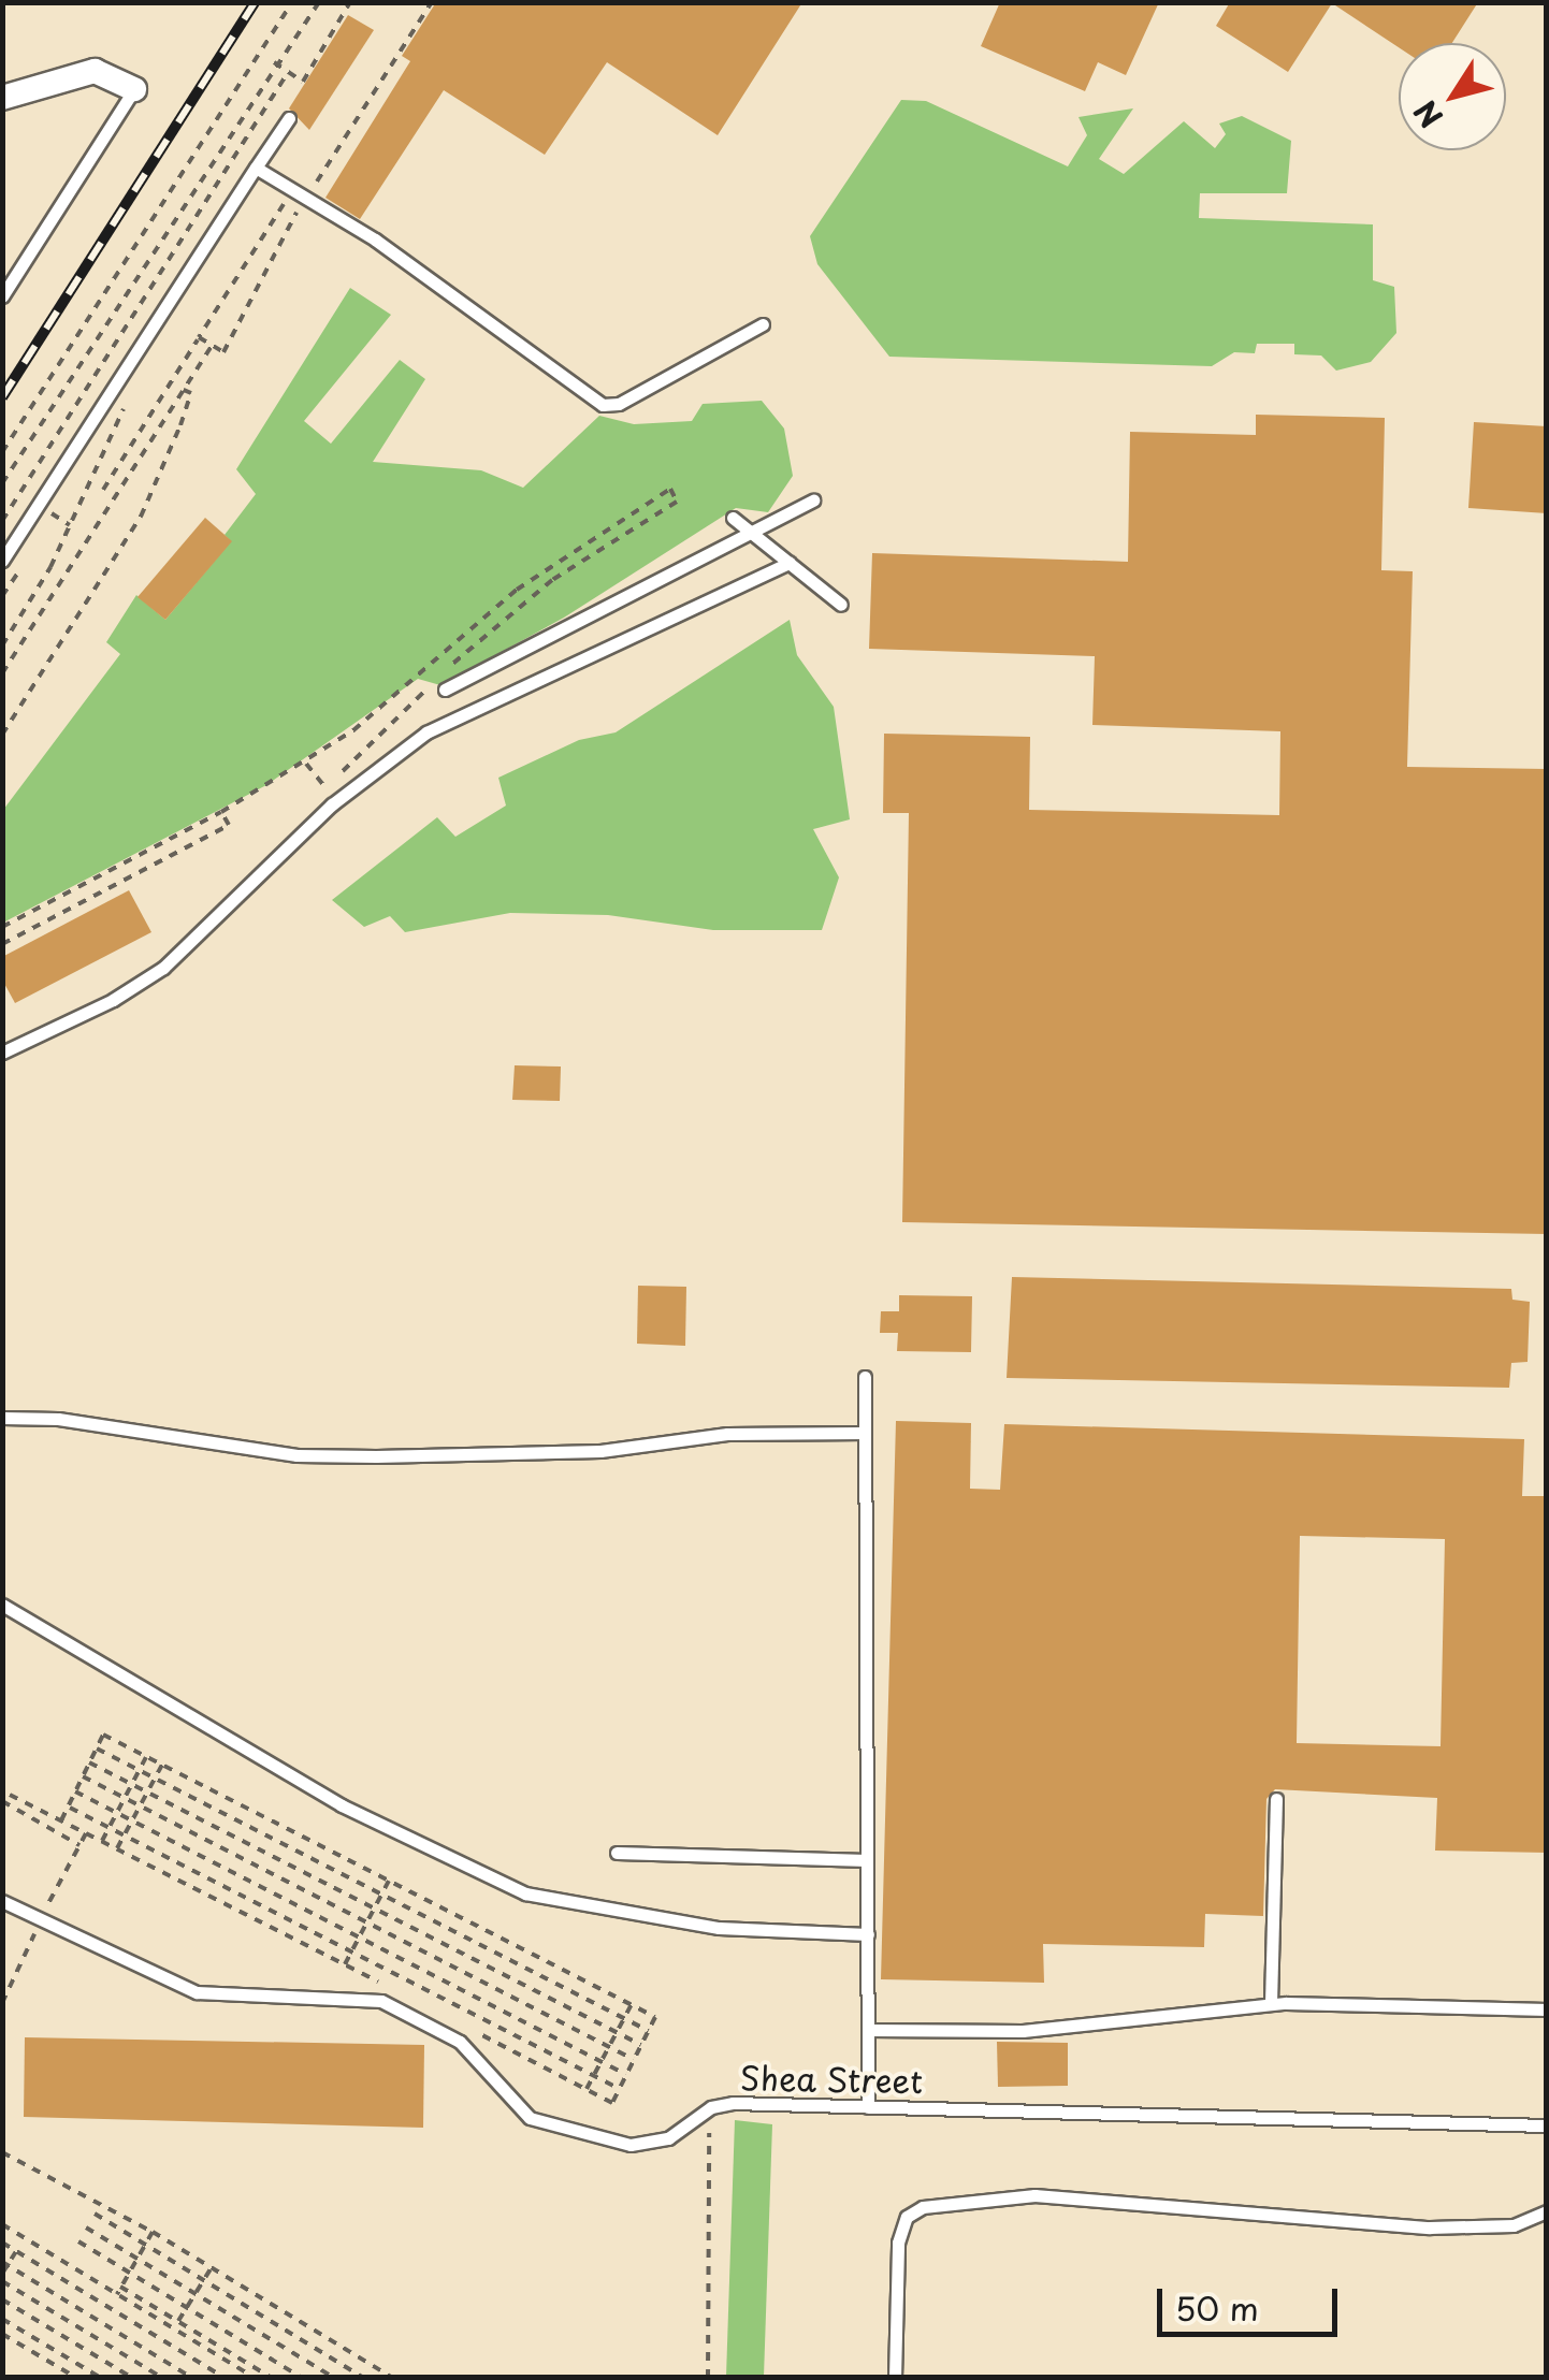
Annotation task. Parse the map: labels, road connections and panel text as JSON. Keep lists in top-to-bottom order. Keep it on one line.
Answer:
{"streets":{"lane":["Shea Street"]},"scale_bar":"50 m","north":"bottom left"}
